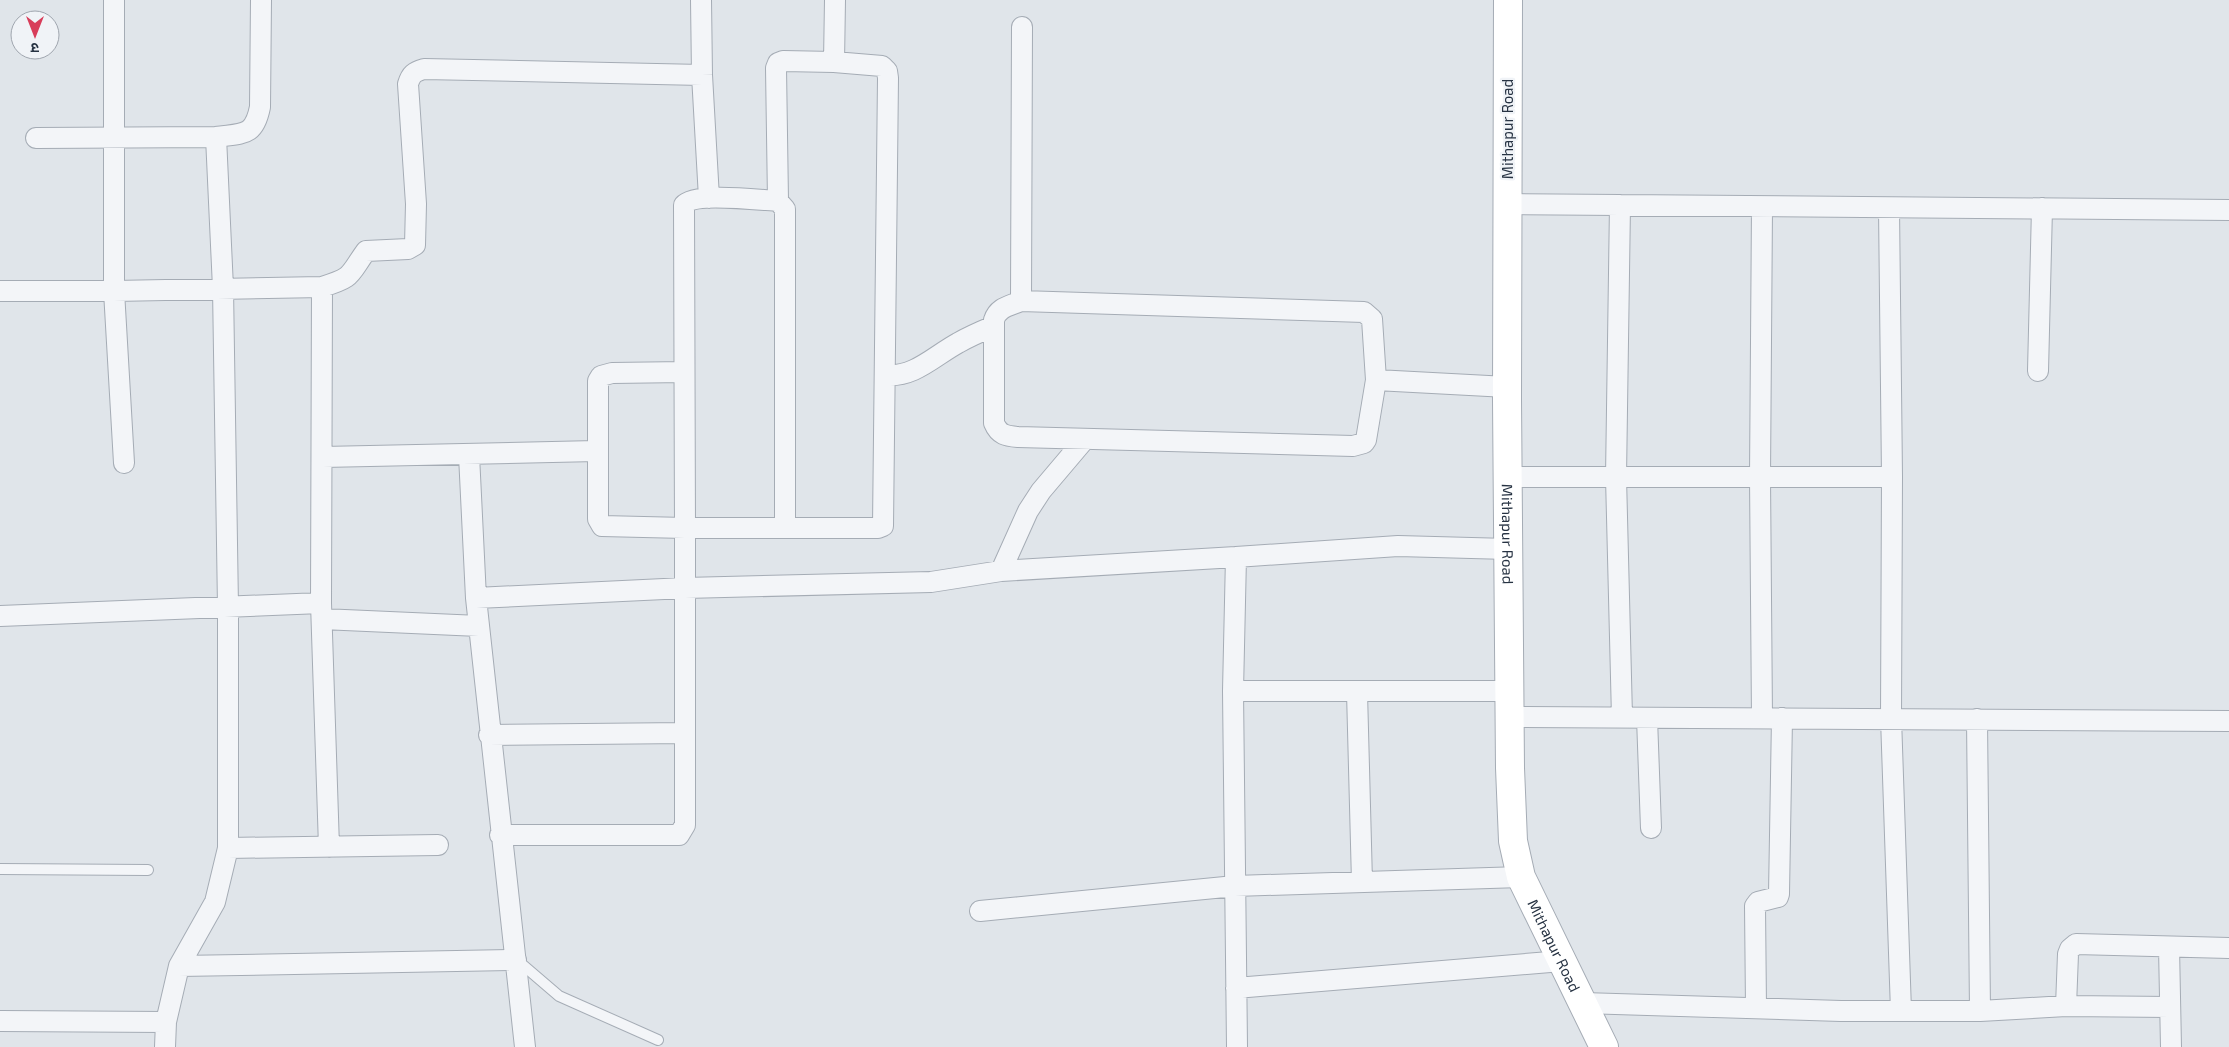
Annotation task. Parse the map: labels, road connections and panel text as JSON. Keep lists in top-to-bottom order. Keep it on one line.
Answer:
{"streets":{"street":["Mithapur Road"]},"north":"bottom"}
